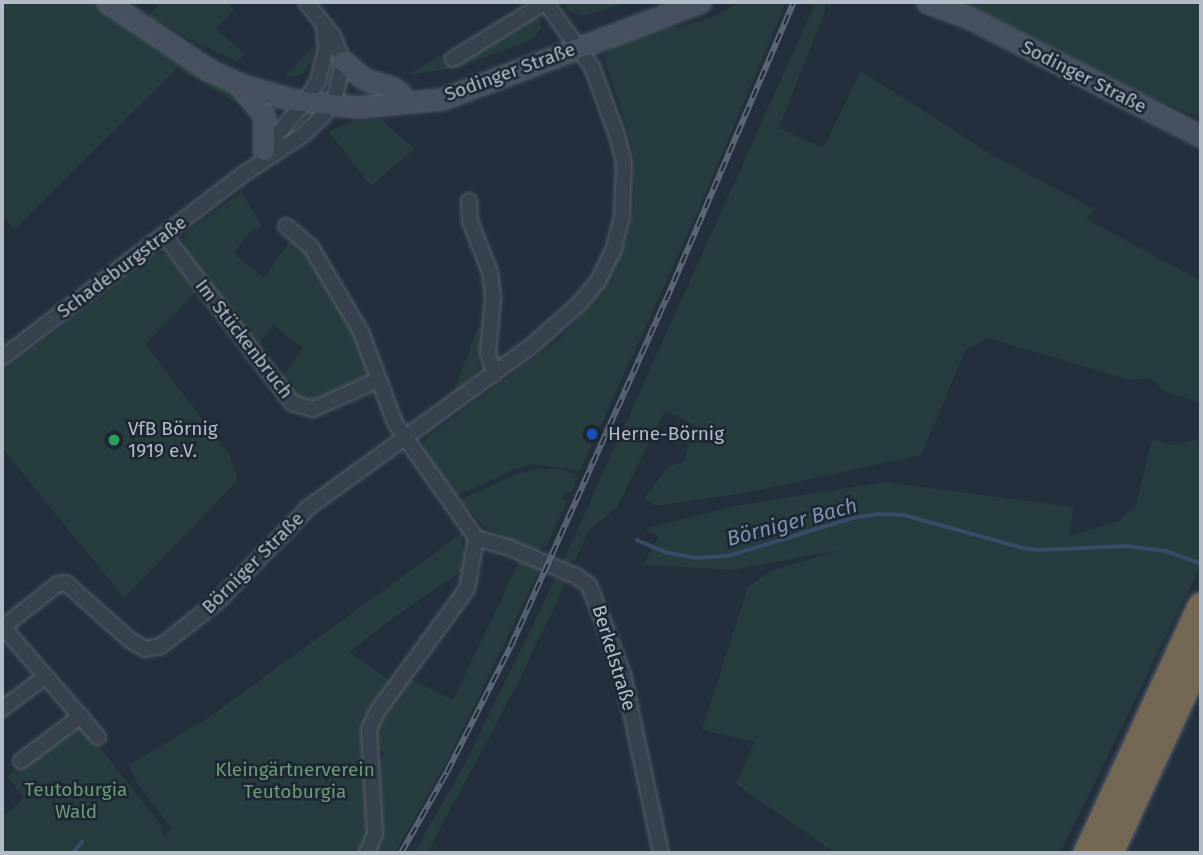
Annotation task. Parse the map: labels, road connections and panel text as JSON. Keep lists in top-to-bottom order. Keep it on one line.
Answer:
{"streets":{"main road":["Sodinger Straße"],"street":["Schadeburgstraße","Im Stückenbruch","Börniger Straße","Berkelstraße"]},"crossings":[["Sodinger Straße","Schadeburgstraße"],["Schadeburgstraße","Im Stückenbruch"]],"water":["Börniger Bach"],"parks":["Kleingärtnerverein Teutoburgia","Teutoburgia Wald"],"places":["Herne-Börnig","VfB Börnig 1919 e.V."]}
